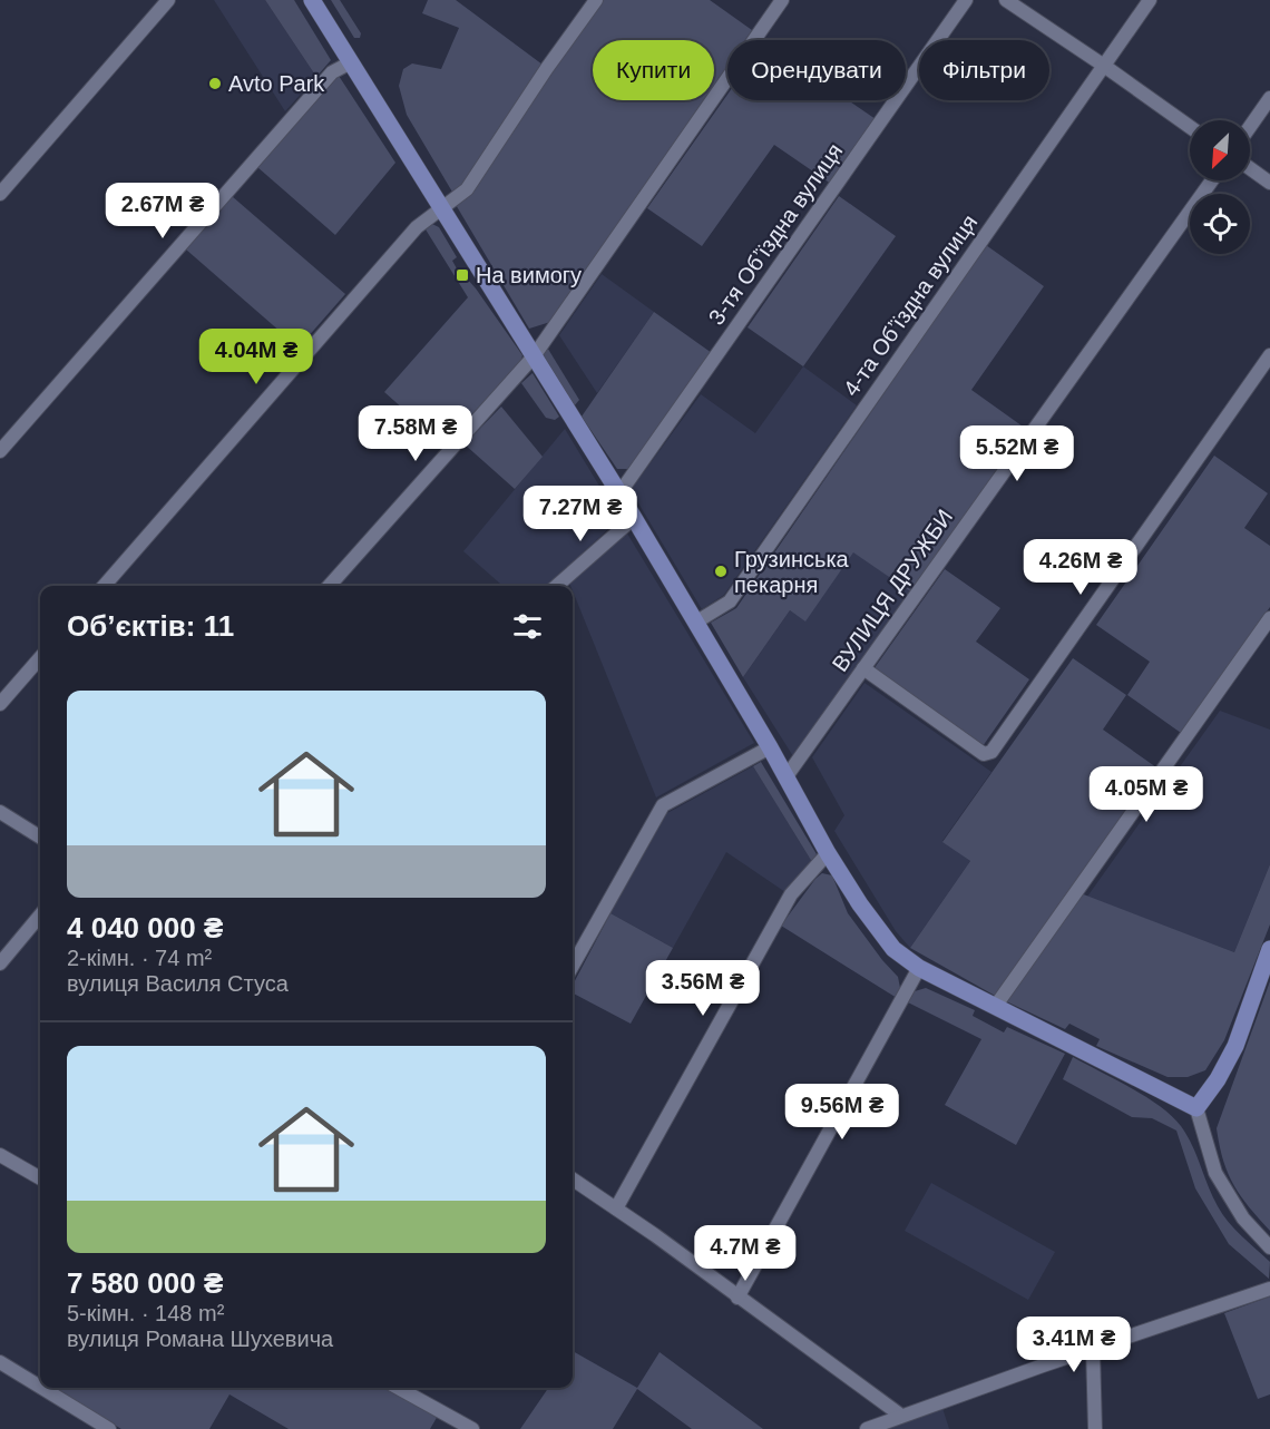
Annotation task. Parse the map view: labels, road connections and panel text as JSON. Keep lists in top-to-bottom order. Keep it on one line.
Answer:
{"streets":{"street":["3-тя Обʼїздна вулиця","4-та Обʼїздна вулиця","ВУЛИЦЯ ДРУЖБИ"]},"places":{"other":["Avto Park","Грузинська пекарня"],"transit":["На вимогу"]},"north":"bottom left","page":{"chip":["Купити","Орендувати","Фільтри"],"price":["2.67M ₴","4.04M ₴","7.58M ₴","5.52M ₴","7.27M ₴","4.26M ₴","4.05M ₴","3.56M ₴","9.56M ₴","4.7M ₴","3.41M ₴"],"heading":"Об’єктів: 11","list":[{"name":"4 040 000 ₴","note":"2-кімн. · 74 m² · вулиця Василя Стуса"},{"name":"7 580 000 ₴","note":"5-кімн. · 148 m² · вулиця Романа Шухевича"}]}}
